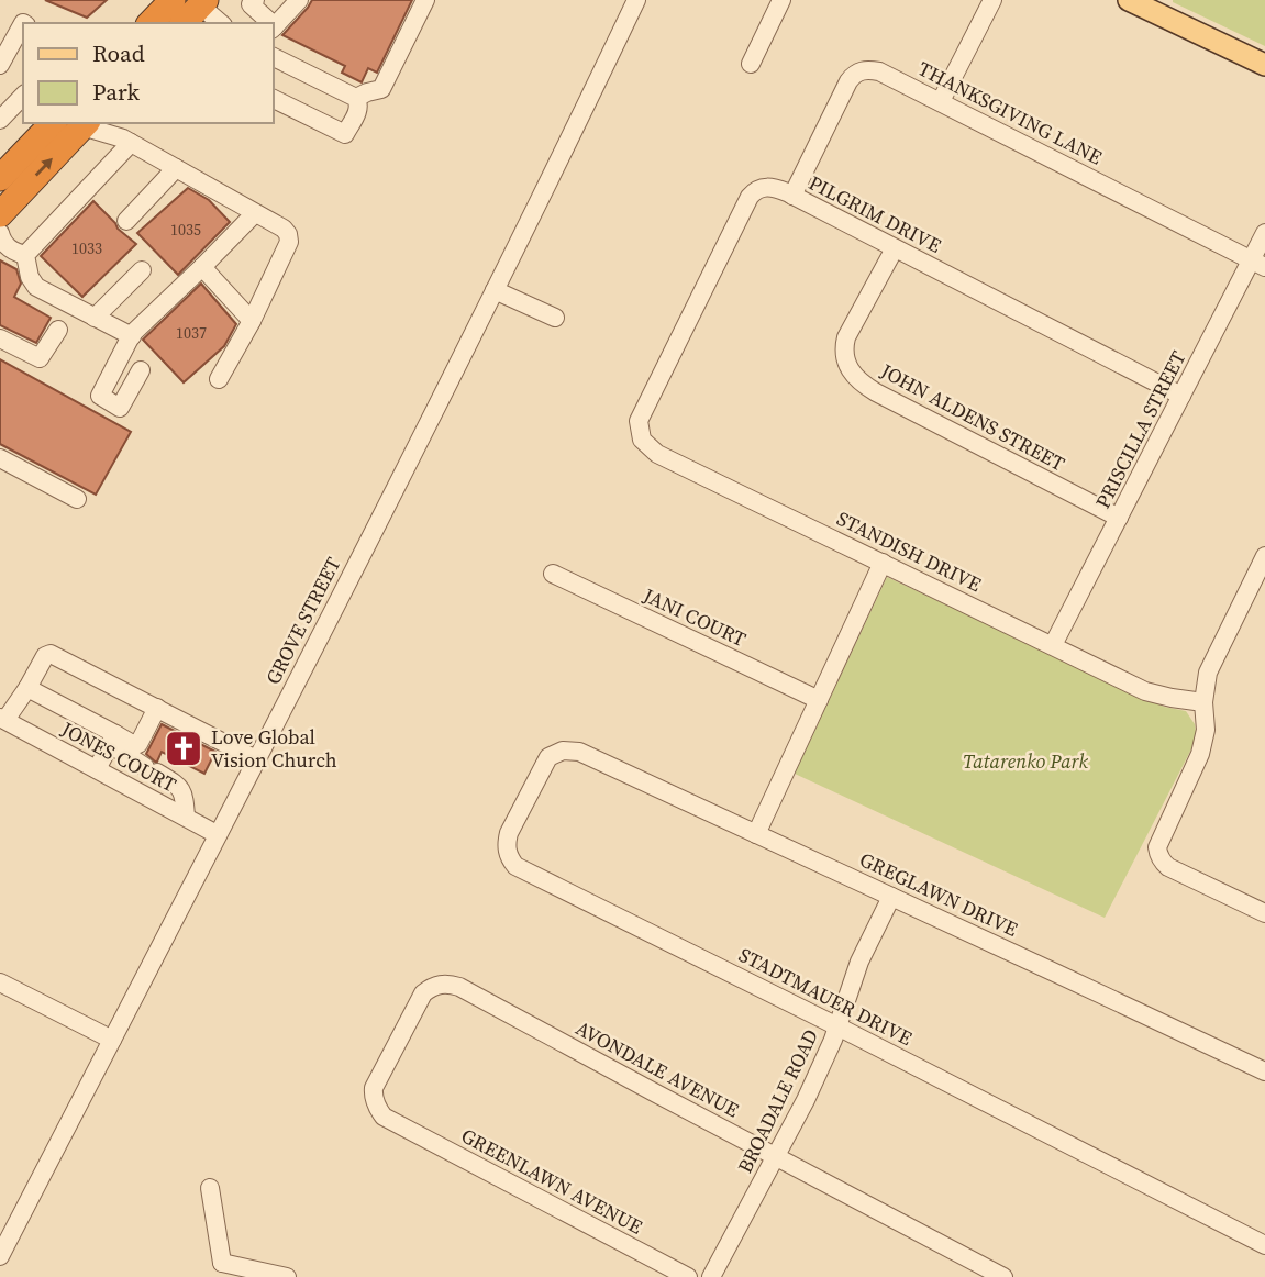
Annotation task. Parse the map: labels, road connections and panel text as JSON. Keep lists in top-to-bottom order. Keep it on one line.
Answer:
{"streets":{"street":["THANKSGIVING LANE","PILGRIM DRIVE","JOHN ALDENS STREET","PRISCILLA STREET","STANDISH DRIVE","JANI COURT","GROVE STREET","JONES COURT","GREGLAWN DRIVE","STADTMAUER DRIVE","AVONDALE AVENUE","BROADALE ROAD","GREENLAWN AVENUE"]},"crossings":[["THANKSGIVING LANE","PILGRIM DRIVE"],["THANKSGIVING LANE","PRISCILLA STREET"],["PILGRIM DRIVE","JOHN ALDENS STREET"],["PILGRIM DRIVE","PRISCILLA STREET"],["PILGRIM DRIVE","STANDISH DRIVE"],["JOHN ALDENS STREET","PRISCILLA STREET"],["PRISCILLA STREET","STANDISH DRIVE"],["GROVE STREET","JONES COURT"],["GREGLAWN DRIVE","STADTMAUER DRIVE"],["GREGLAWN DRIVE","BROADALE ROAD"],["STADTMAUER DRIVE","BROADALE ROAD"],["AVONDALE AVENUE","BROADALE ROAD"],["AVONDALE AVENUE","GREENLAWN AVENUE"]],"parks":["Tatarenko Park"],"places":{"church":["Love Global Vision Church"]},"house_numbers":["1035","1033","1037"],"legend":["Road","Park"]}
